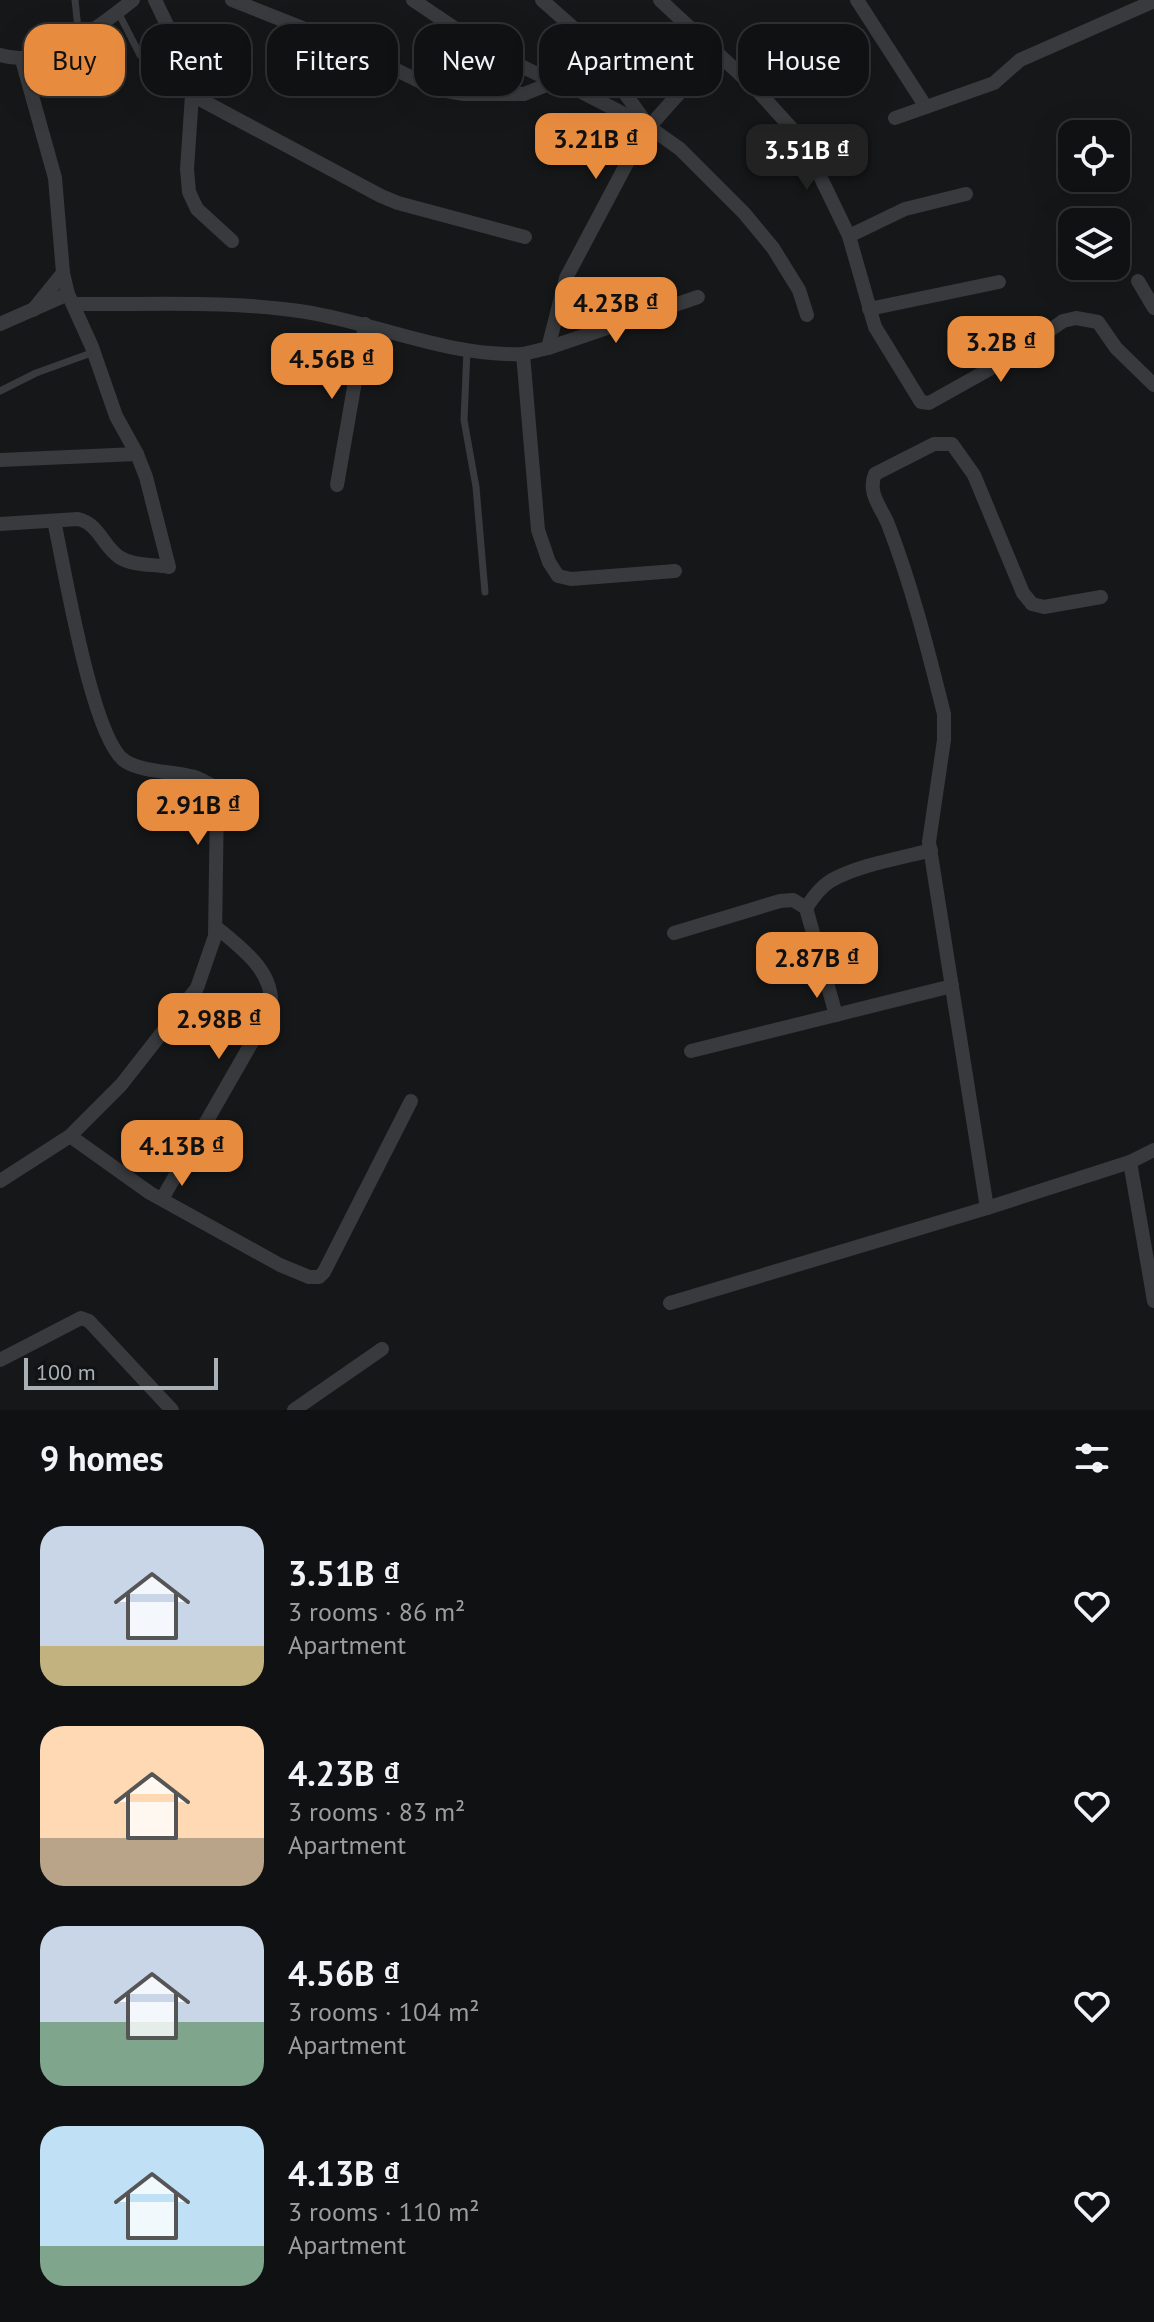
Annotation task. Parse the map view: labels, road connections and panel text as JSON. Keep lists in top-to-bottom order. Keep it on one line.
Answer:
{"scale_bar":"100 m","page":{"chip":["Buy","Rent","Filters","New","Apartment","House"],"price":["3.21B ₫","3.51B ₫","4.23B ₫","3.2B ₫","4.56B ₫","2.91B ₫","2.87B ₫","2.98B ₫","4.13B ₫"],"scale":"100 m","heading":"9 homes","list":[{"name":"3.51B ₫","note":"3 rooms · 86 m² · Apartment"},{"name":"4.23B ₫","note":"3 rooms · 83 m² · Apartment"},{"name":"4.56B ₫","note":"3 rooms · 104 m² · Apartment"},{"name":"4.13B ₫","note":"3 rooms · 110 m² · Apartment"}]}}
